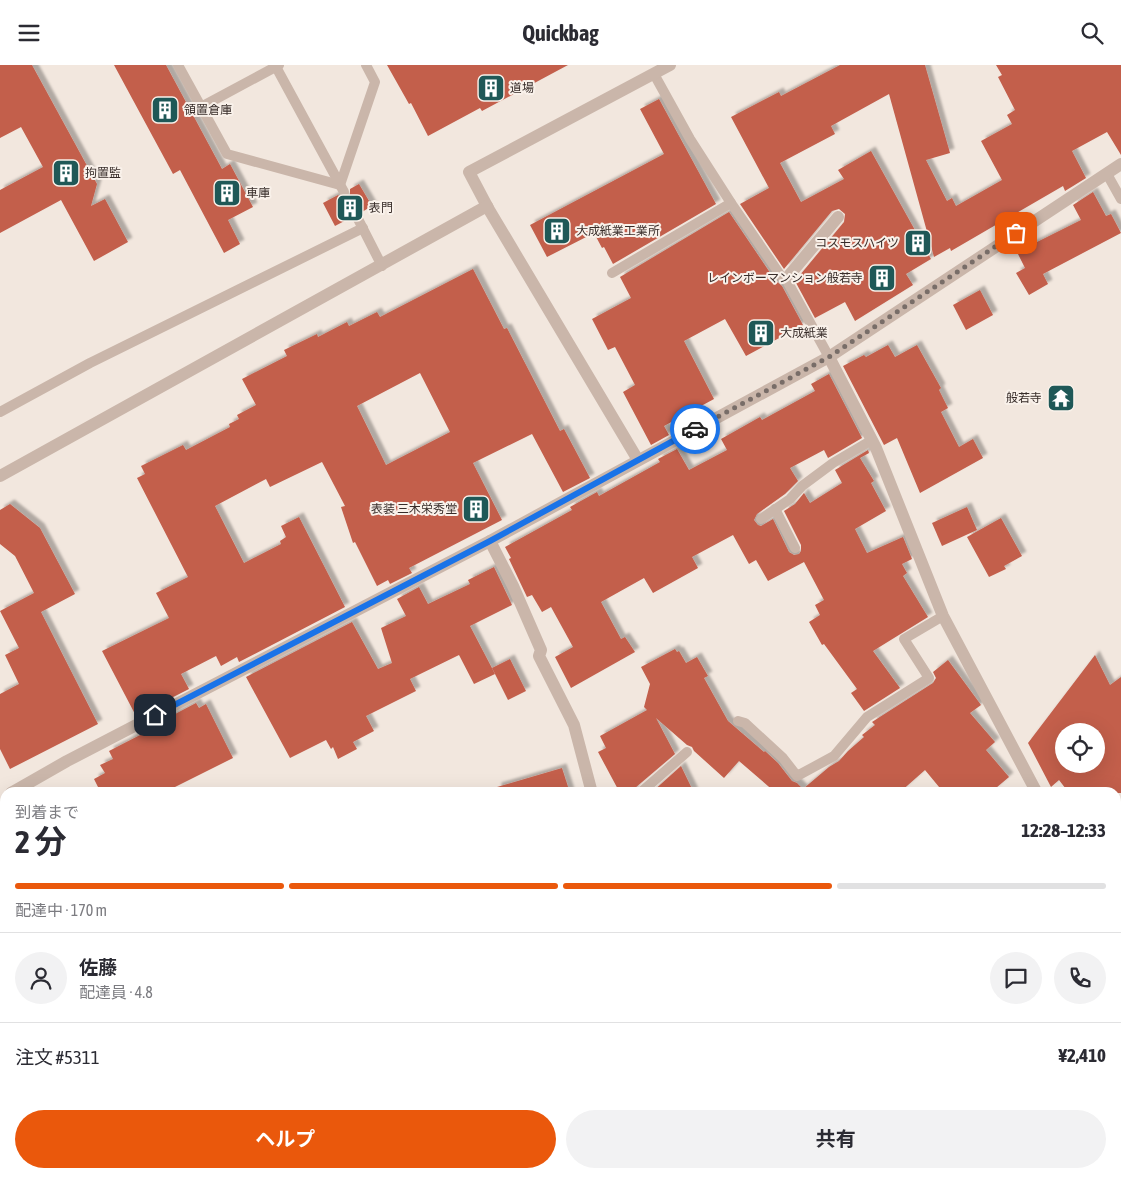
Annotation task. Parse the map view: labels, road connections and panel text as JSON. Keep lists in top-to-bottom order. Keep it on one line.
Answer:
{"places":{"building":["道場","領置倉庫","拘置監","車庫","表門","大成紙業工業所","コスモスハイツ","レインボーマンション般若寺","大成紙業","表装 三木栄秀堂"],"temple":["般若寺"]},"page":{"header":"Quickbag","heading":["2 分","到着まで","12:28–12:33"],"panel":["佐藤","配達員 · 4.8","注文 #5311","¥2,410"],"bar":"配達中 · 170 m","buttons":["ヘルプ","共有"]}}
